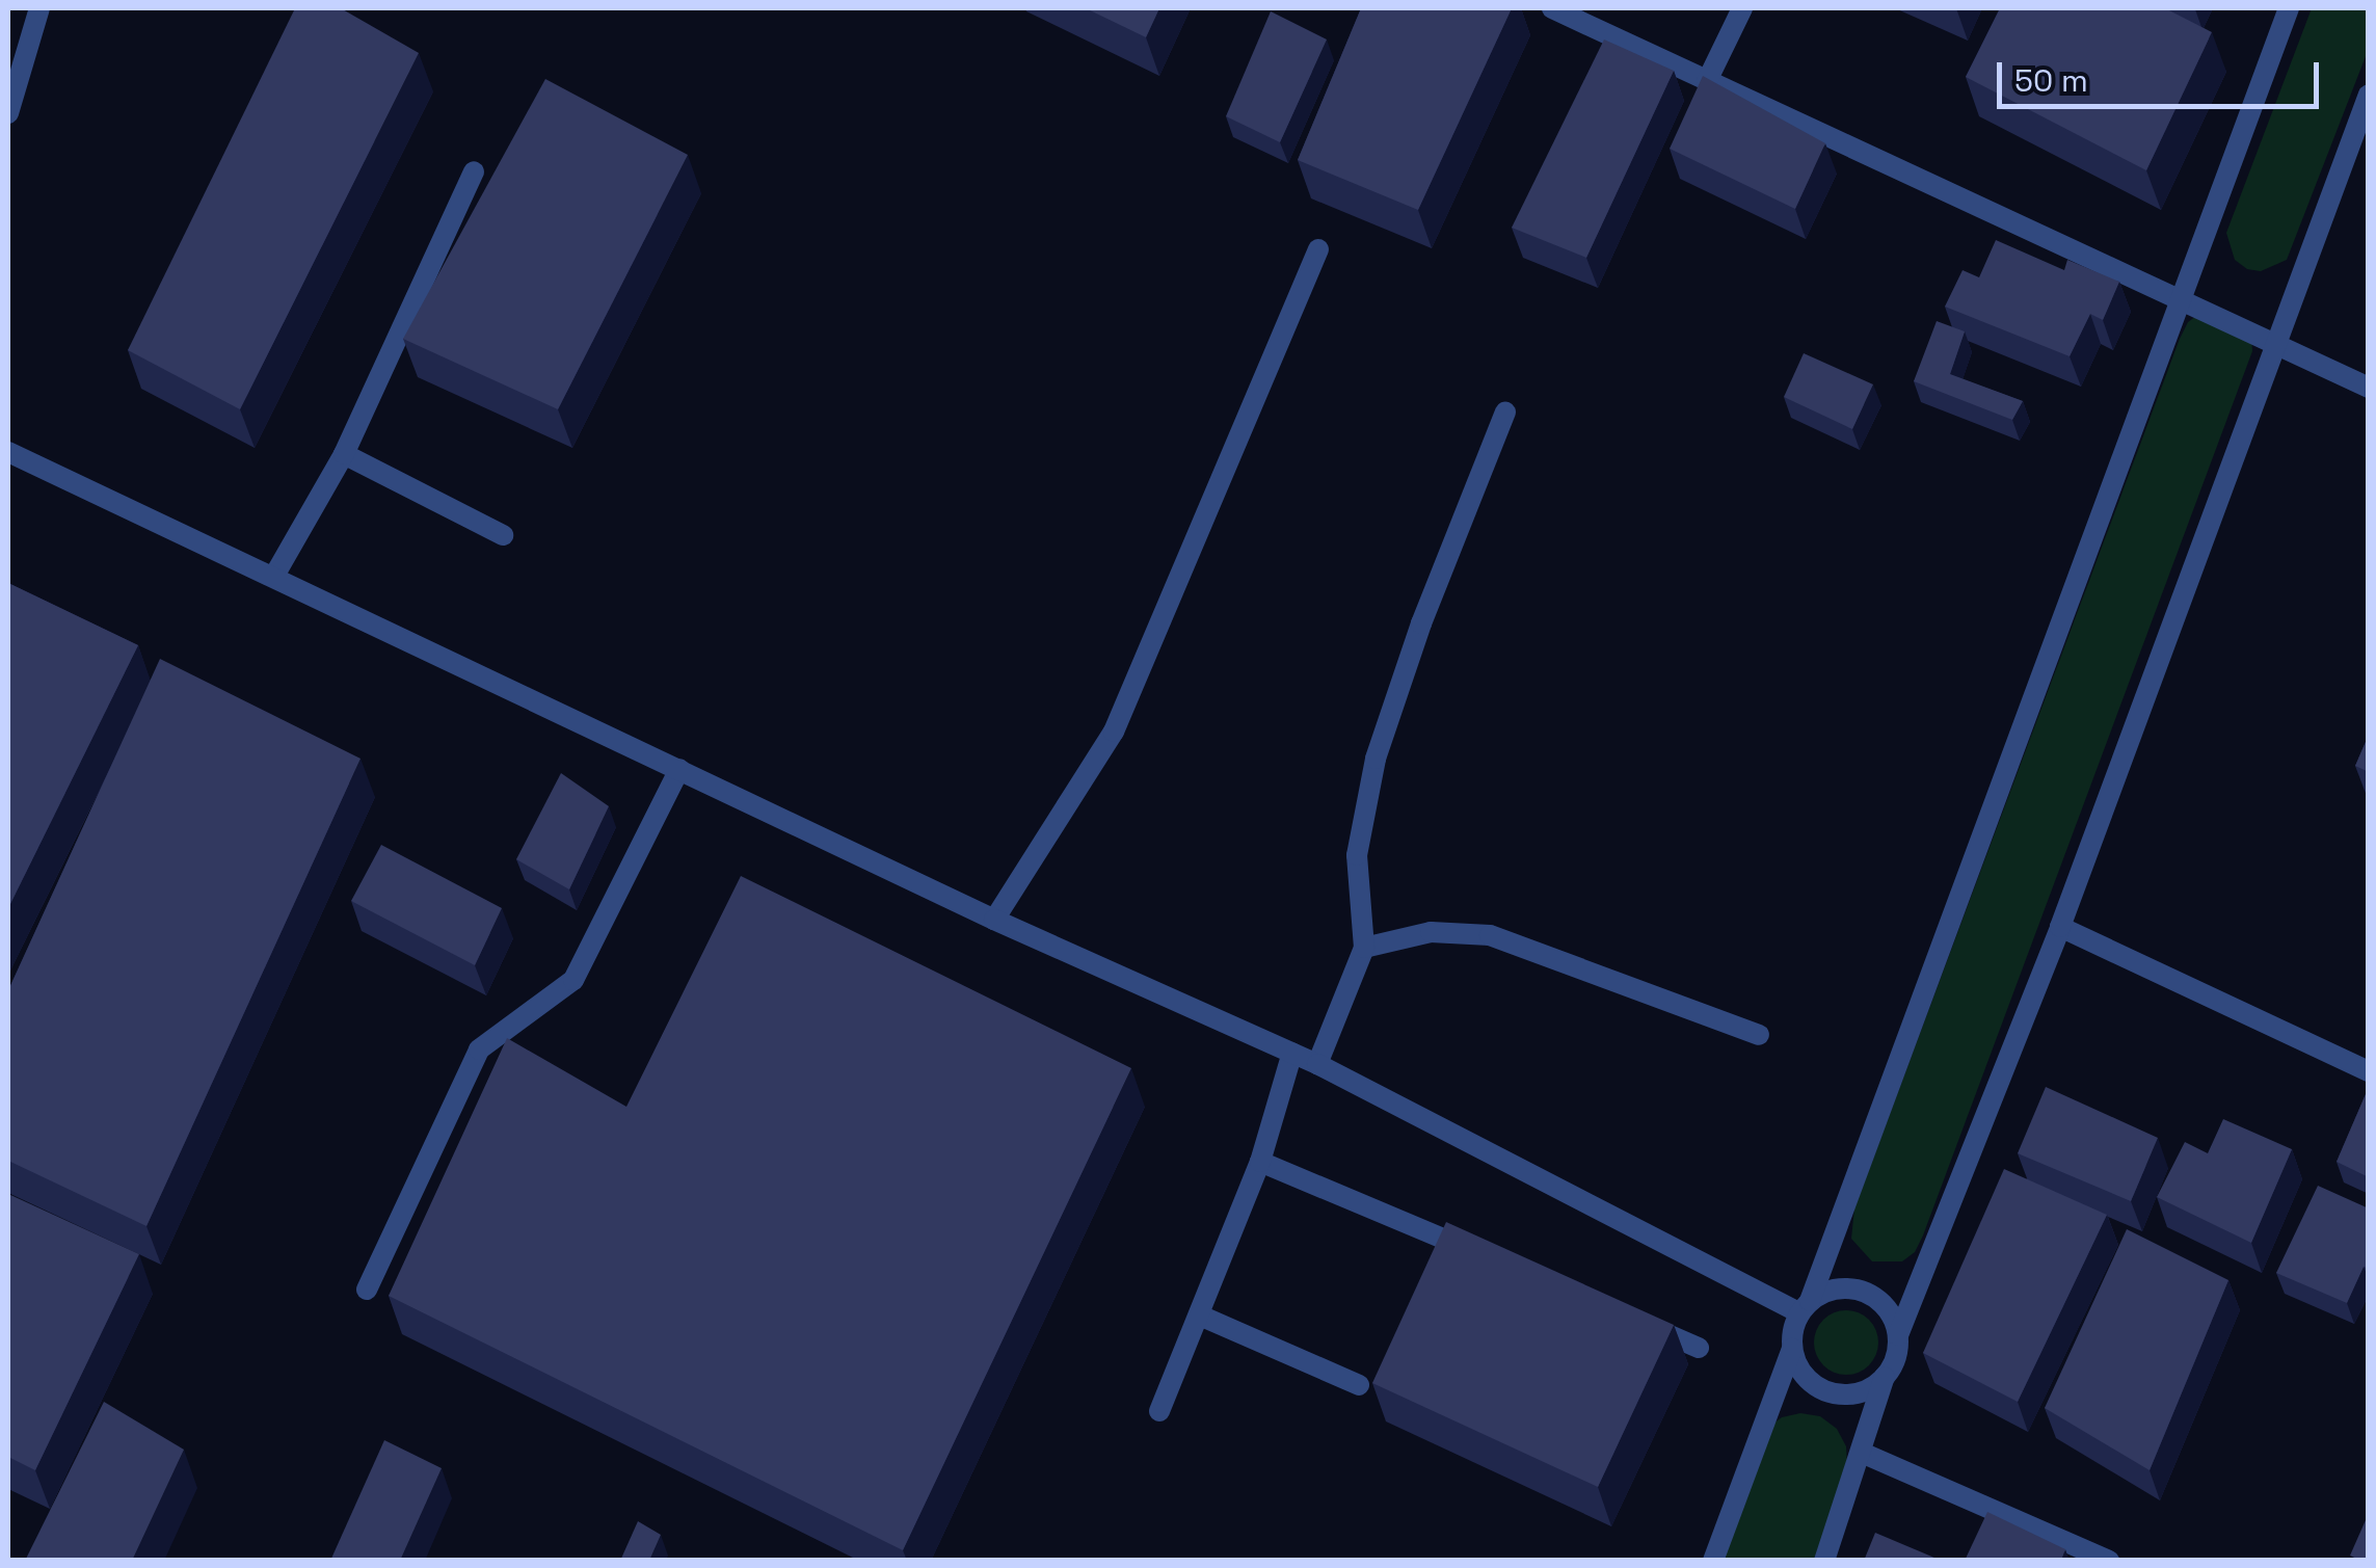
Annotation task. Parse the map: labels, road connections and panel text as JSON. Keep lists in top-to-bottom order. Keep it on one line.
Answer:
{"scale_bar":"50 m"}
